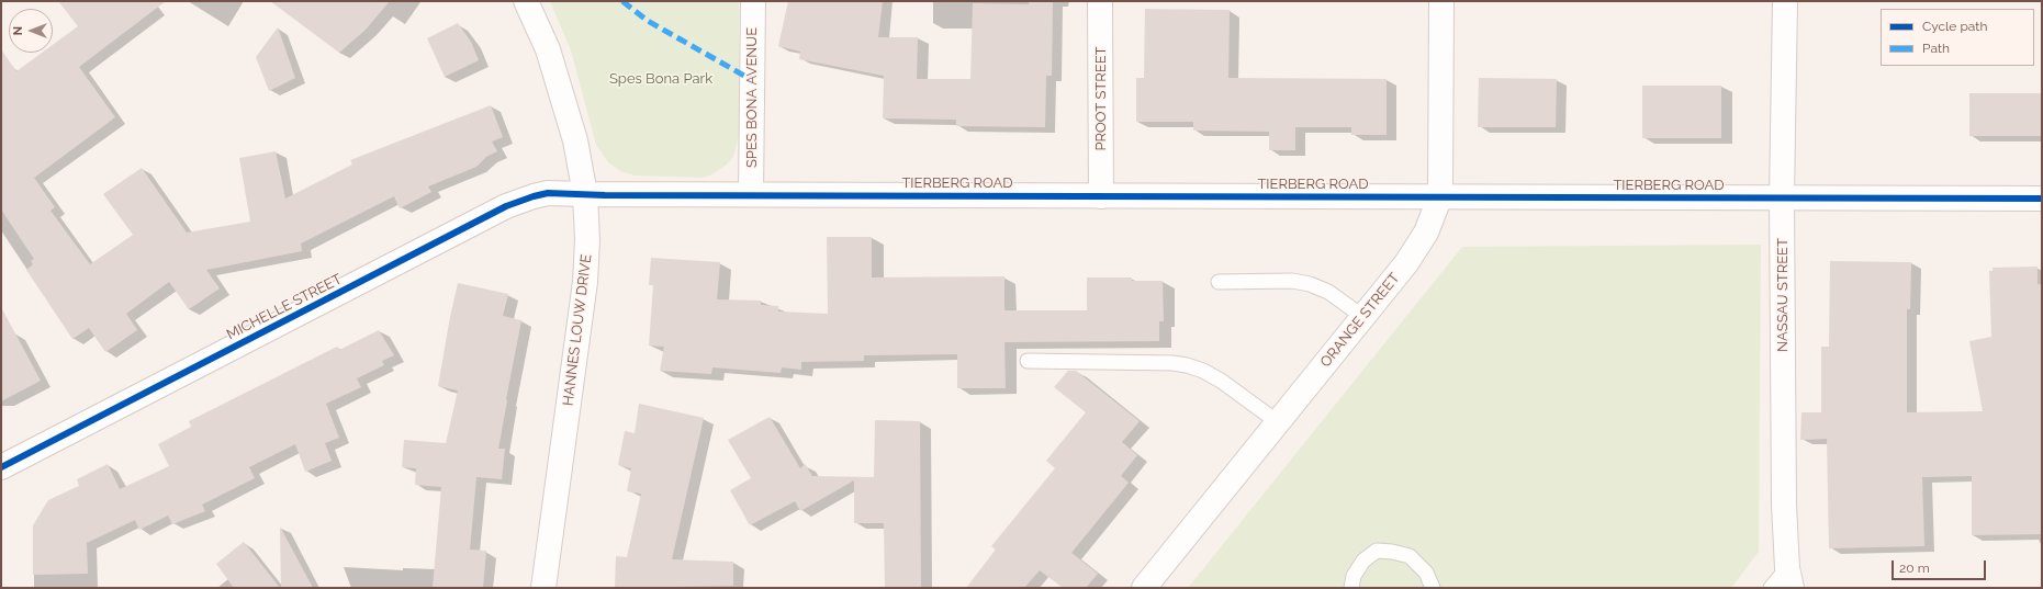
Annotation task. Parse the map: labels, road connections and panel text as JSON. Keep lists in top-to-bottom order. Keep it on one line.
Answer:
{"streets":{"street":["SPES BONA AVENUE","PROOT STREET","TIERBERG ROAD","NASSAU STREET","MICHELLE STREET","ORANGE STREET","HANNES LOUW DRIVE"]},"crossings":[["SPES BONA AVENUE","TIERBERG ROAD"],["PROOT STREET","TIERBERG ROAD"],["TIERBERG ROAD","NASSAU STREET"],["TIERBERG ROAD","MICHELLE STREET"],["TIERBERG ROAD","ORANGE STREET"],["TIERBERG ROAD","HANNES LOUW DRIVE"],["MICHELLE STREET","HANNES LOUW DRIVE"]],"parks":["Spes Bona Park"],"legend":["Cycle path","Path"],"scale_bar":"20 m","north":"left"}
